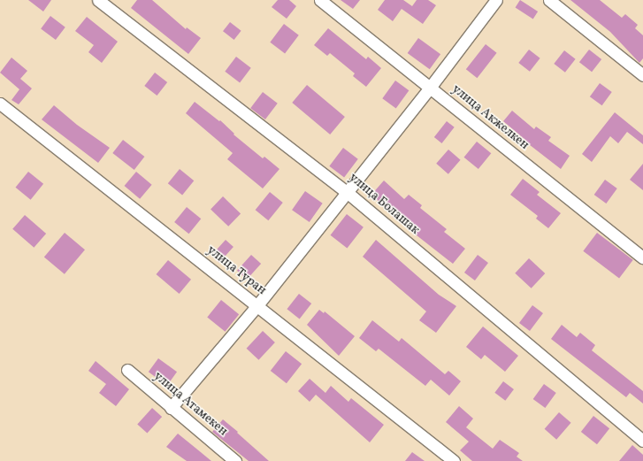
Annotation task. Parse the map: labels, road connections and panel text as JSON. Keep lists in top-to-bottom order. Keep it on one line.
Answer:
{"streets":{"street":["улица Акжелкен","улица Болашак","улица Туран","улица Атамекен"]}}
